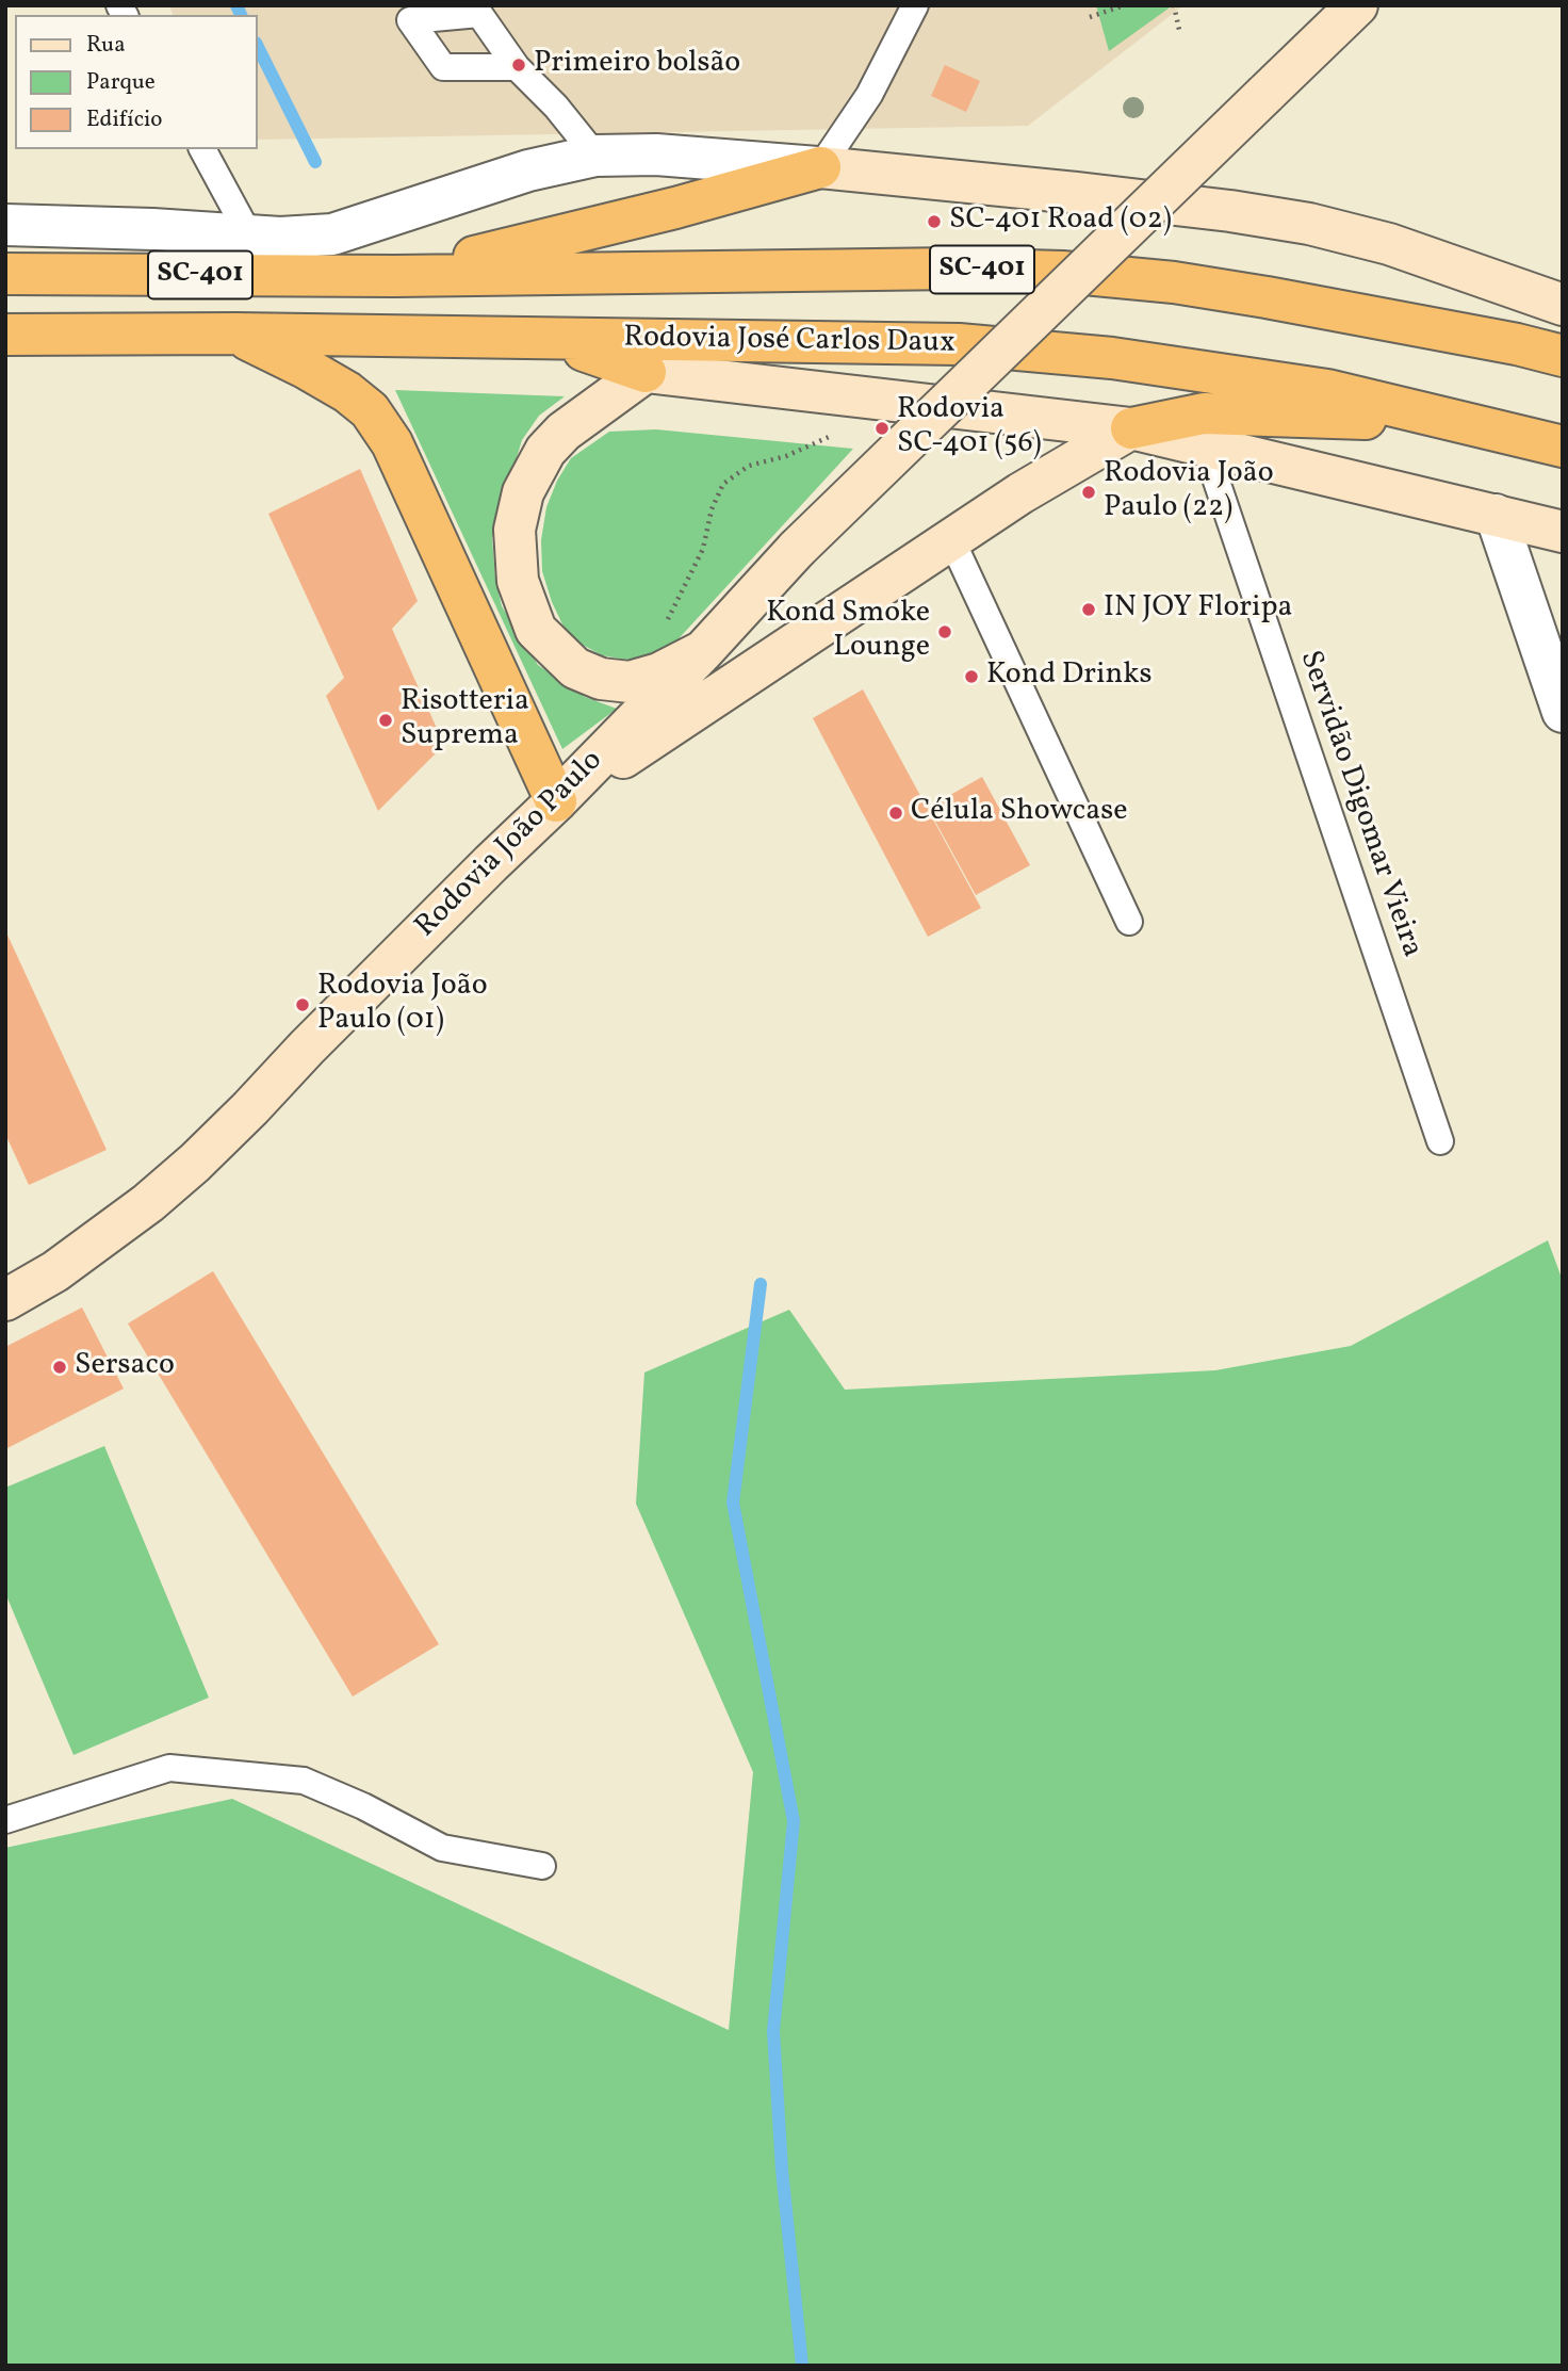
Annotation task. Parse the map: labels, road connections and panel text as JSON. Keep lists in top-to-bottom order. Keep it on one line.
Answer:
{"streets":{"highway":["SC-401","Rodovia José Carlos Daux"],"main road":["Rodovia João Paulo"],"lane":["Servidão Digomar Vieira"]},"places":["Primeiro bolsão","SC-401 Road (02)","Rodovia SC-401 (56)","Rodovia João Paulo (22)","IN JOY Floripa","Kond Smoke Lounge","Kond Drinks","Risotteria Suprema","Célula Showcase","Rodovia João Paulo (01)","Sersaco"],"legend":["Rua","Parque","Edifício"]}
